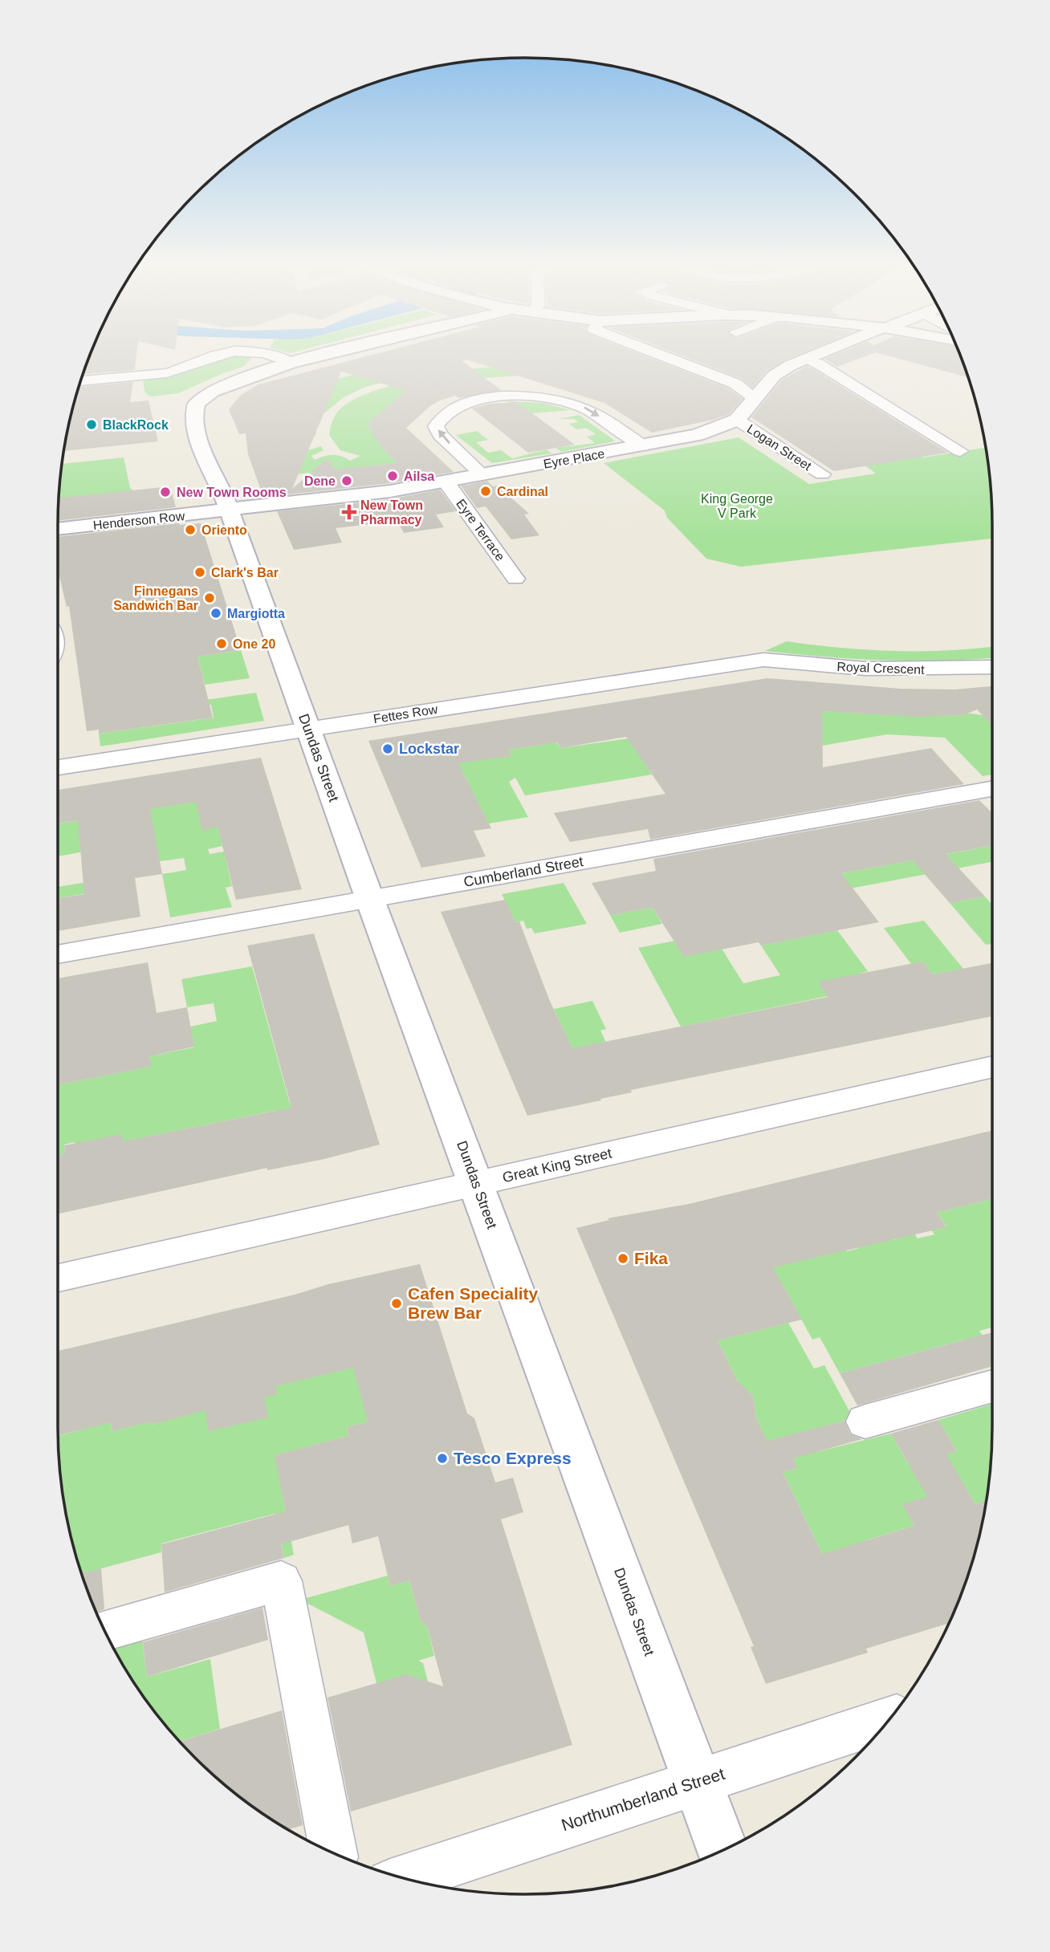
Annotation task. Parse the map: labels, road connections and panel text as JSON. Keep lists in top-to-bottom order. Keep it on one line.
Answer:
{"streets":{"street":["Logan Street","Eyre Place","Henderson Row","Eyre Terrace","Royal Crescent","Fettes Row","Dundas Street","Cumberland Street","Great King Street","Northumberland Street"]},"crossings":[["Logan Street","Eyre Place"],["Eyre Place","Henderson Row"],["Eyre Place","Eyre Terrace"],["Eyre Place","Dundas Street"],["Henderson Row","Dundas Street"],["Royal Crescent","Fettes Row"],["Fettes Row","Dundas Street"],["Dundas Street","Cumberland Street"],["Dundas Street","Great King Street"],["Dundas Street","Northumberland Street"]],"parks":["King George V Park"],"places":{"other":["BlackRock","Ailsa","Dene","Cardinal","New Town Rooms","Oriento","Clark's Bar","Finnegans Sandwich Bar","Margiotta","One 20","Lockstar","Fika","Cafen Speciality Brew Bar","Tesco Express"],"health":["New Town Pharmacy"]}}
